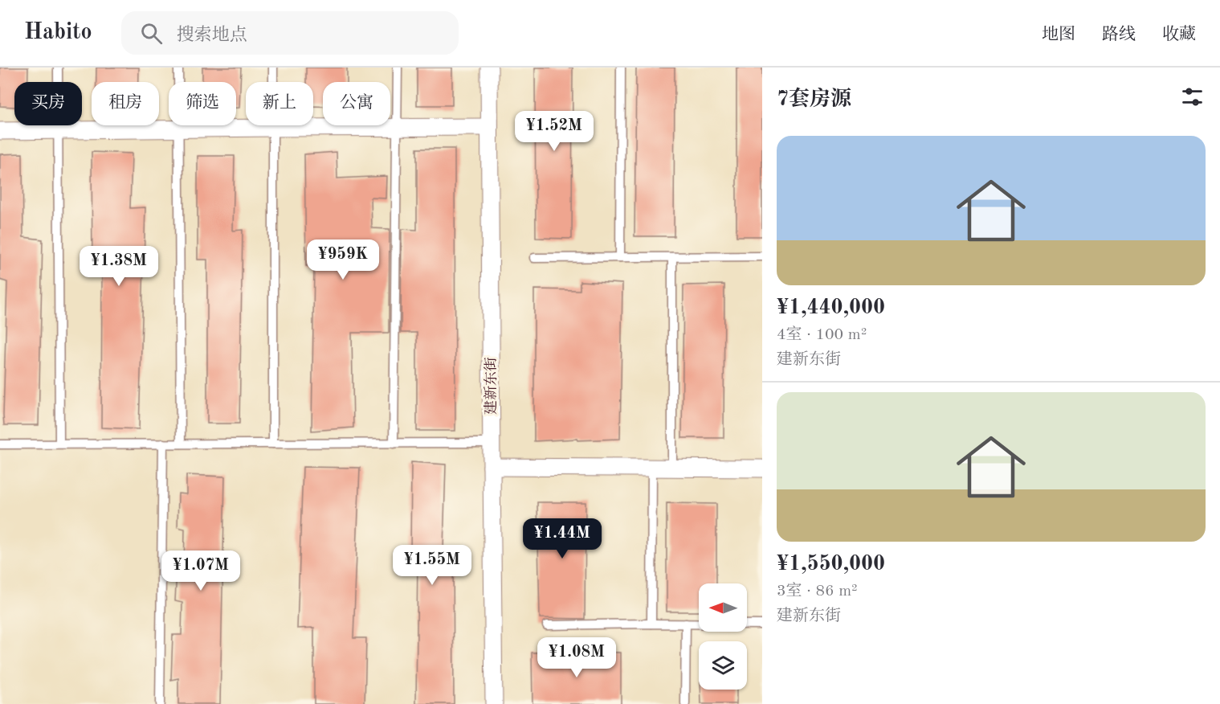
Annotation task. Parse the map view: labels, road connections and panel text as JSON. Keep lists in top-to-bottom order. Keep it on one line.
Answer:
{"streets":{"street":["建新东街"]},"north":"left","page":{"header":"Habito","search":"搜索地点","nav":["地图","路线","收藏"],"heading":"7套房源","chip":["买房","租房","筛选","新上","公寓"],"price":["¥1.52M","¥959K","¥1.38M","¥1.44M","¥1.55M","¥1.07M","¥1.08M"],"list":[{"name":"¥1,440,000","note":"4室 · 100 m² · 建新东街"},{"name":"¥1,550,000","note":"3室 · 86 m² · 建新东街"}]}}
